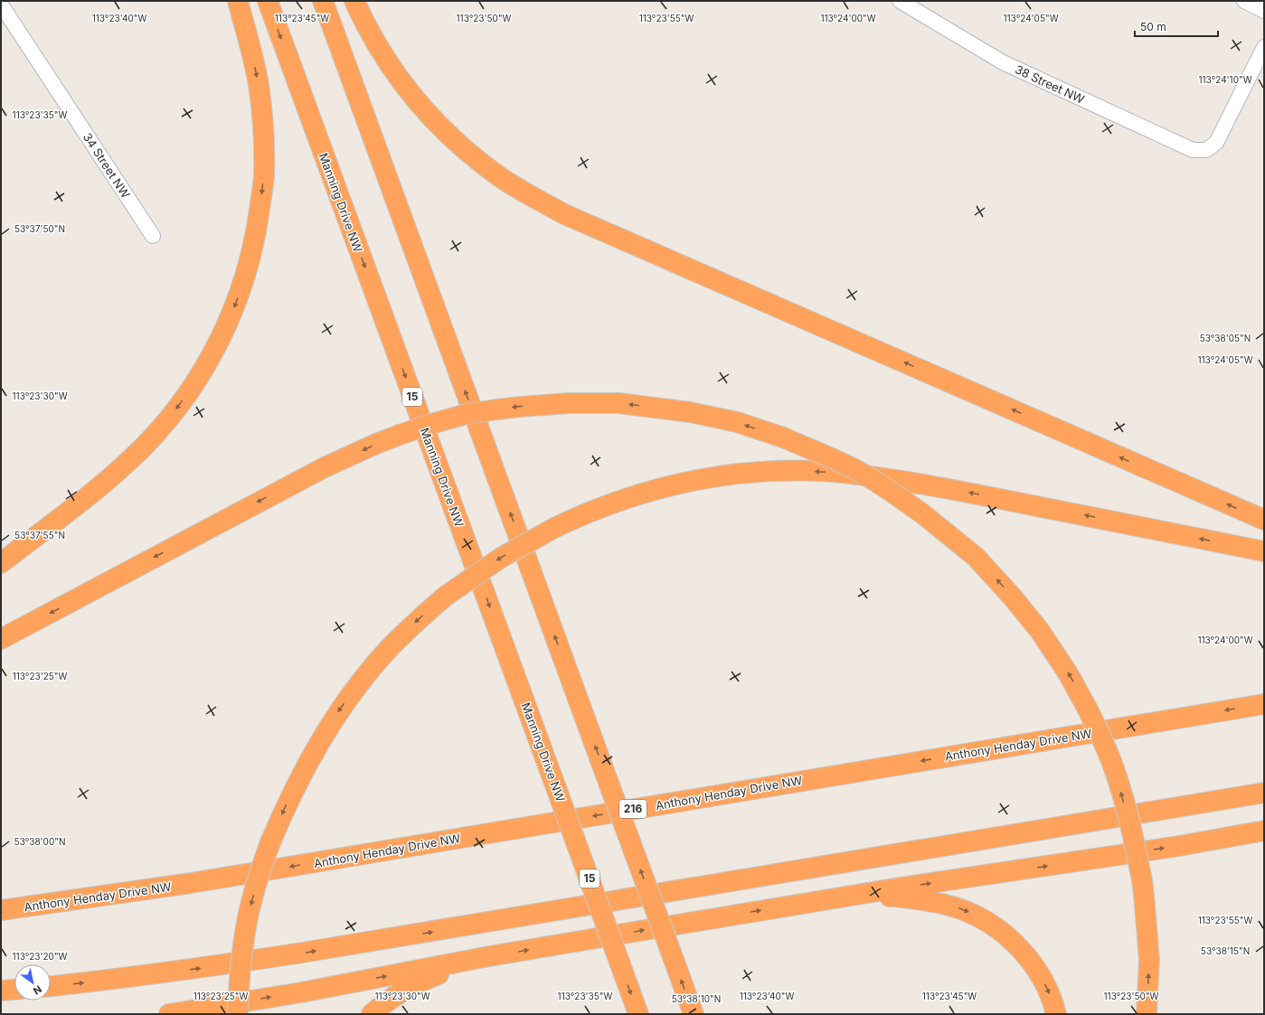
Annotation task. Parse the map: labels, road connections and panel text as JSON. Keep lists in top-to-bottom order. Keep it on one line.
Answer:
{"streets":{"highway":["Manning Drive NW","15","Anthony Henday Drive NW","216"],"street":["38 Street NW","34 Street NW"]},"scale_bar":"50 m","north":"bottom right","coordinates":["113°23'40\"W","113°23'45\"W","113°23'55\"W","113°24'00\"W","113°24'05\"W","113°23'50\"W","113°24'10\"W","113°23'35\"W","53°37'50\"N","53°38'05\"N","113°23'30\"W","53°37'55\"N","113°23'25\"W","53°38'00\"N","53°38'15\"N","113°23'20\"W","53°38'10\"N"]}
